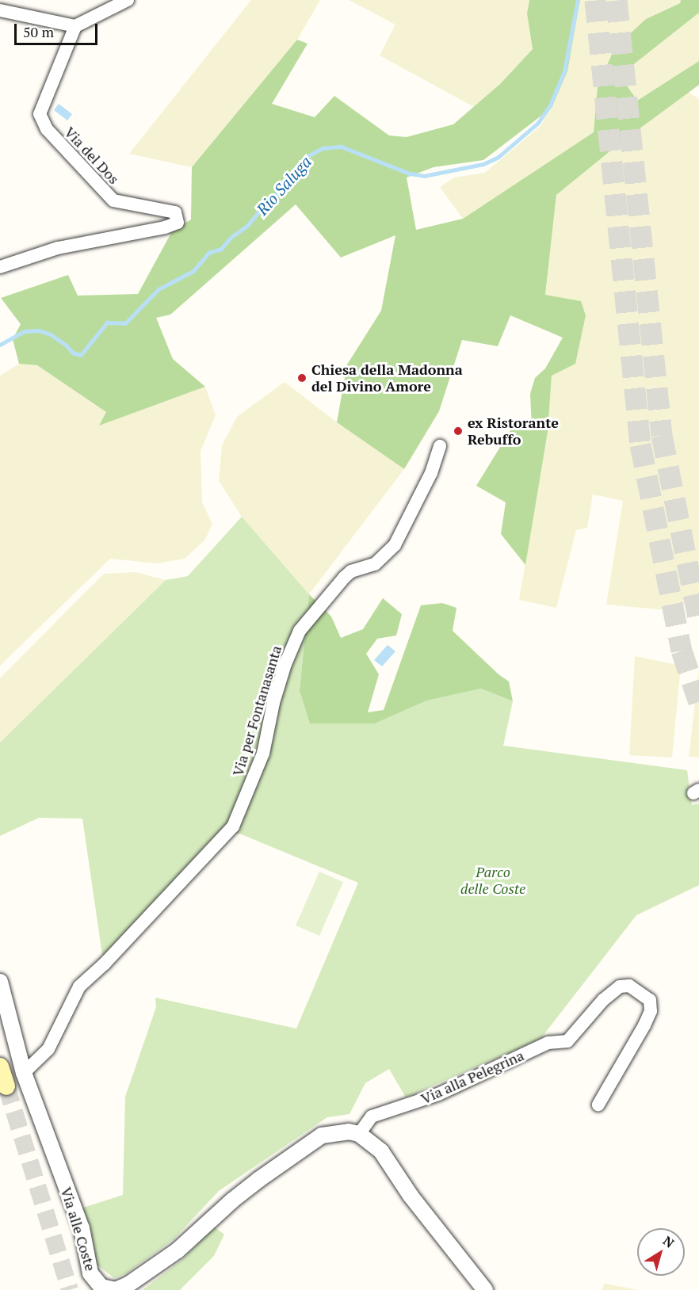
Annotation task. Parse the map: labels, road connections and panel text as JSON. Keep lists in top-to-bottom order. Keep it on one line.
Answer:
{"streets":{"street":["Via del Dos","Via per Fontanasanta","Via alla Pelegrina","Via alle Coste"]},"crossings":[["Via per Fontanasanta","Via alle Coste"],["Via alla Pelegrina","Via alle Coste"]],"water":["Rio Saluga"],"parks":["Parco delle Coste"],"places":["Chiesa della Madonna del Divino Amore","ex Ristorante Rebuffo"],"scale_bar":"50 m","north":"top right"}
